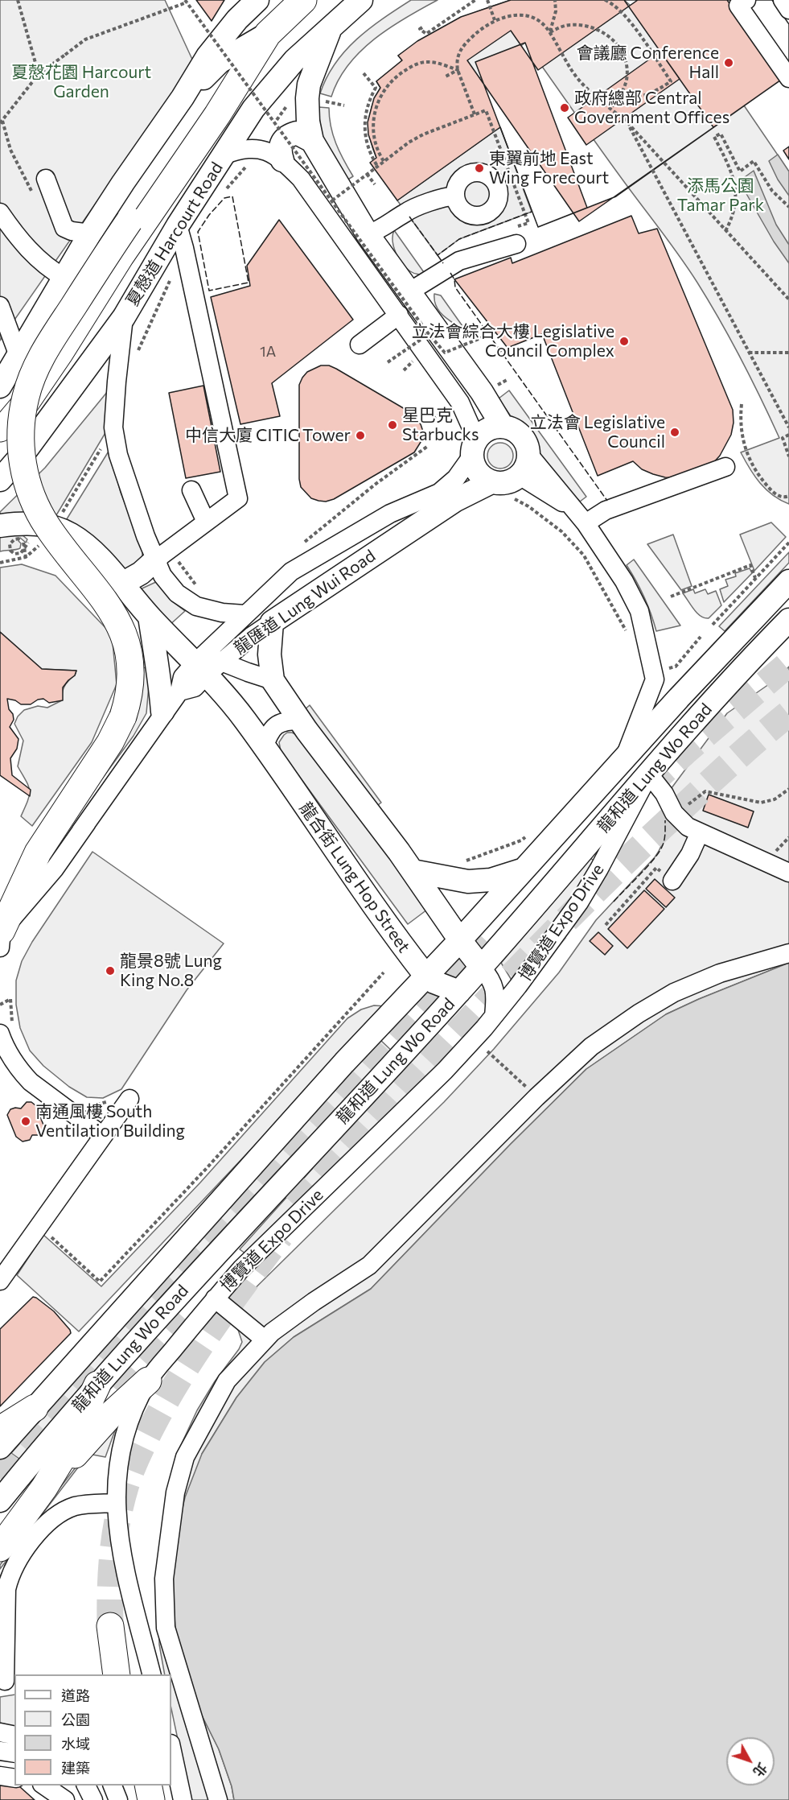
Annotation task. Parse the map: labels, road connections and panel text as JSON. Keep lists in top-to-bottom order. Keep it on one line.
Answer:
{"streets":{"highway":["夏慤道 Harcourt Road"],"main road":["龍匯道 Lung Wui Road","龍和道 Lung Wo Road","龍合街 Lung Hop Street"],"street":["博覽道 Expo Drive"]},"crossings":[["龍匯道 Lung Wui Road","龍合街 Lung Hop Street"],["龍和道 Lung Wo Road","龍合街 Lung Hop Street"],["龍和道 Lung Wo Road","博覽道 Expo Drive"]],"parks":["夏慤花園 Harcourt Garden","添馬公園 Tamar Park"],"places":["會議廳 Conference Hall","政府總部 Central Government Offices","東翼前地 East Wing Forecourt","立法會綜合大樓 Legislative Council Complex","星巴克 Starbucks","立法會 Legislative Council","中信大廈 CITIC Tower","龍景8號 Lung King No.8","南通風樓 South Ventilation Building"],"house_numbers":["1A"],"legend":["道路","公園","水域","建築"],"north":"bottom right"}
